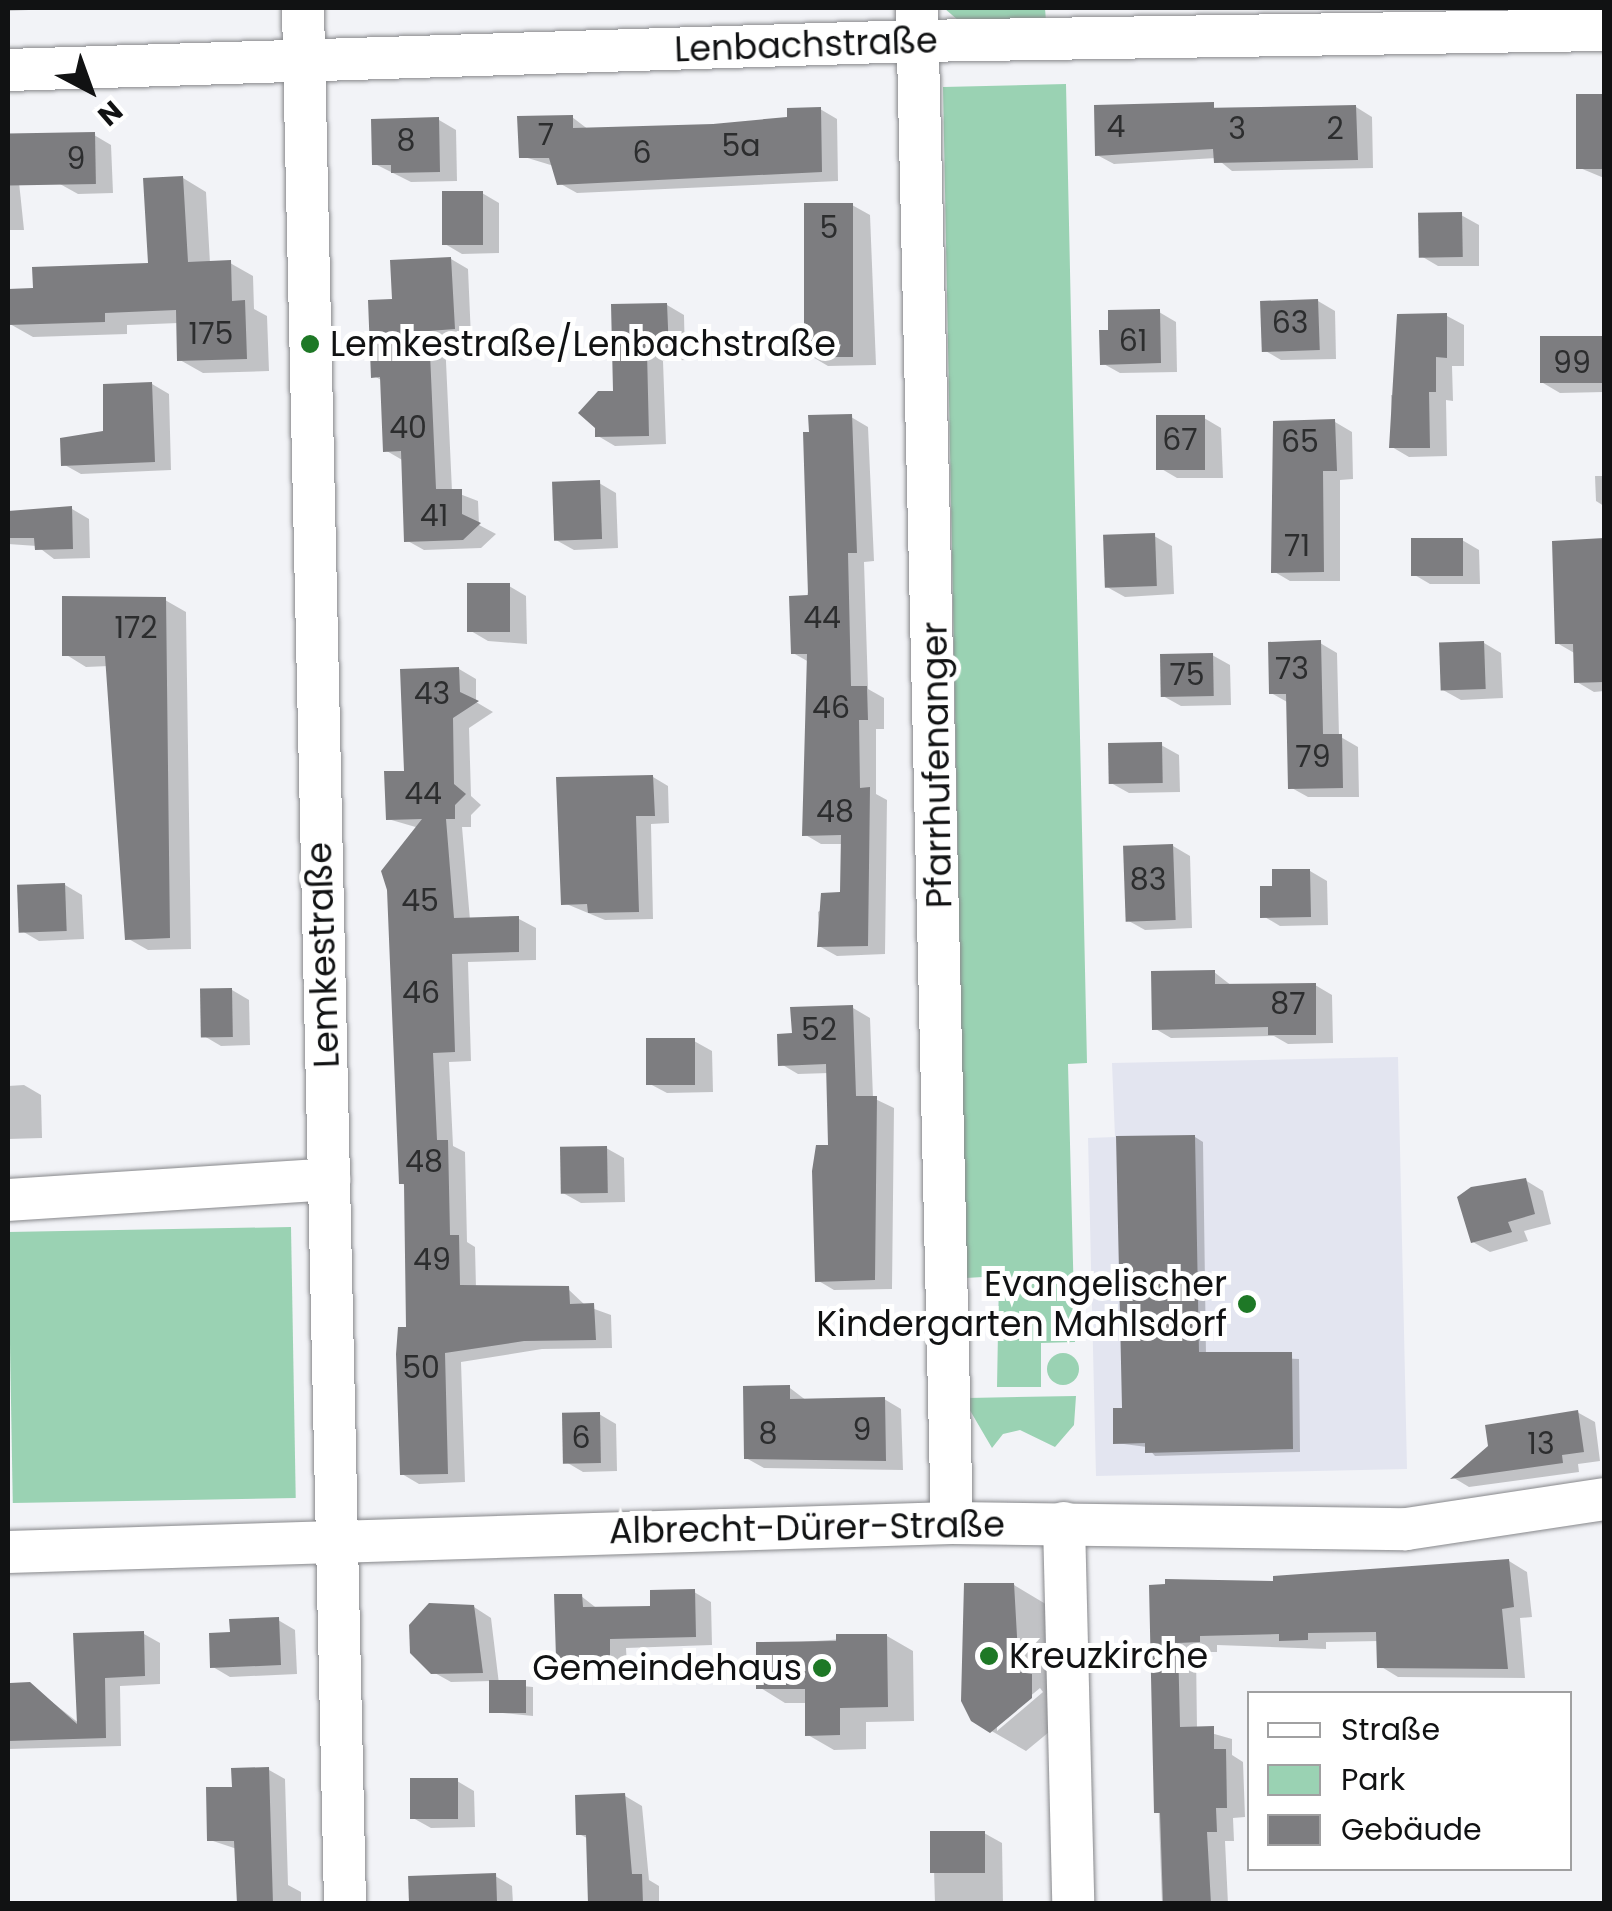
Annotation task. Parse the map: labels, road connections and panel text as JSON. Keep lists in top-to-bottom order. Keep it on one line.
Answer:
{"streets":{"street":["Lenbachstraße","Pfarrhufenanger","Lemkestraße","Albrecht-Dürer-Straße"]},"crossings":[["Lenbachstraße","Pfarrhufenanger"],["Lenbachstraße","Lemkestraße"],["Pfarrhufenanger","Albrecht-Dürer-Straße"],["Lemkestraße","Albrecht-Dürer-Straße"]],"places":["Lemkestraße/Lenbachstraße","Evangelischer Kindergarten Mahlsdorf","Kreuzkirche","Gemeindehaus"],"house_numbers":["4","3","2","7","8","5a","6","9","5","63","175","61","99","40","67","65","41","71","44","172","73","75","43","46","79","44","48","83","45","46","87","52","48","49","50","9","8","6","13"],"legend":["Straße","Park","Gebäude"],"north":"bottom right"}
